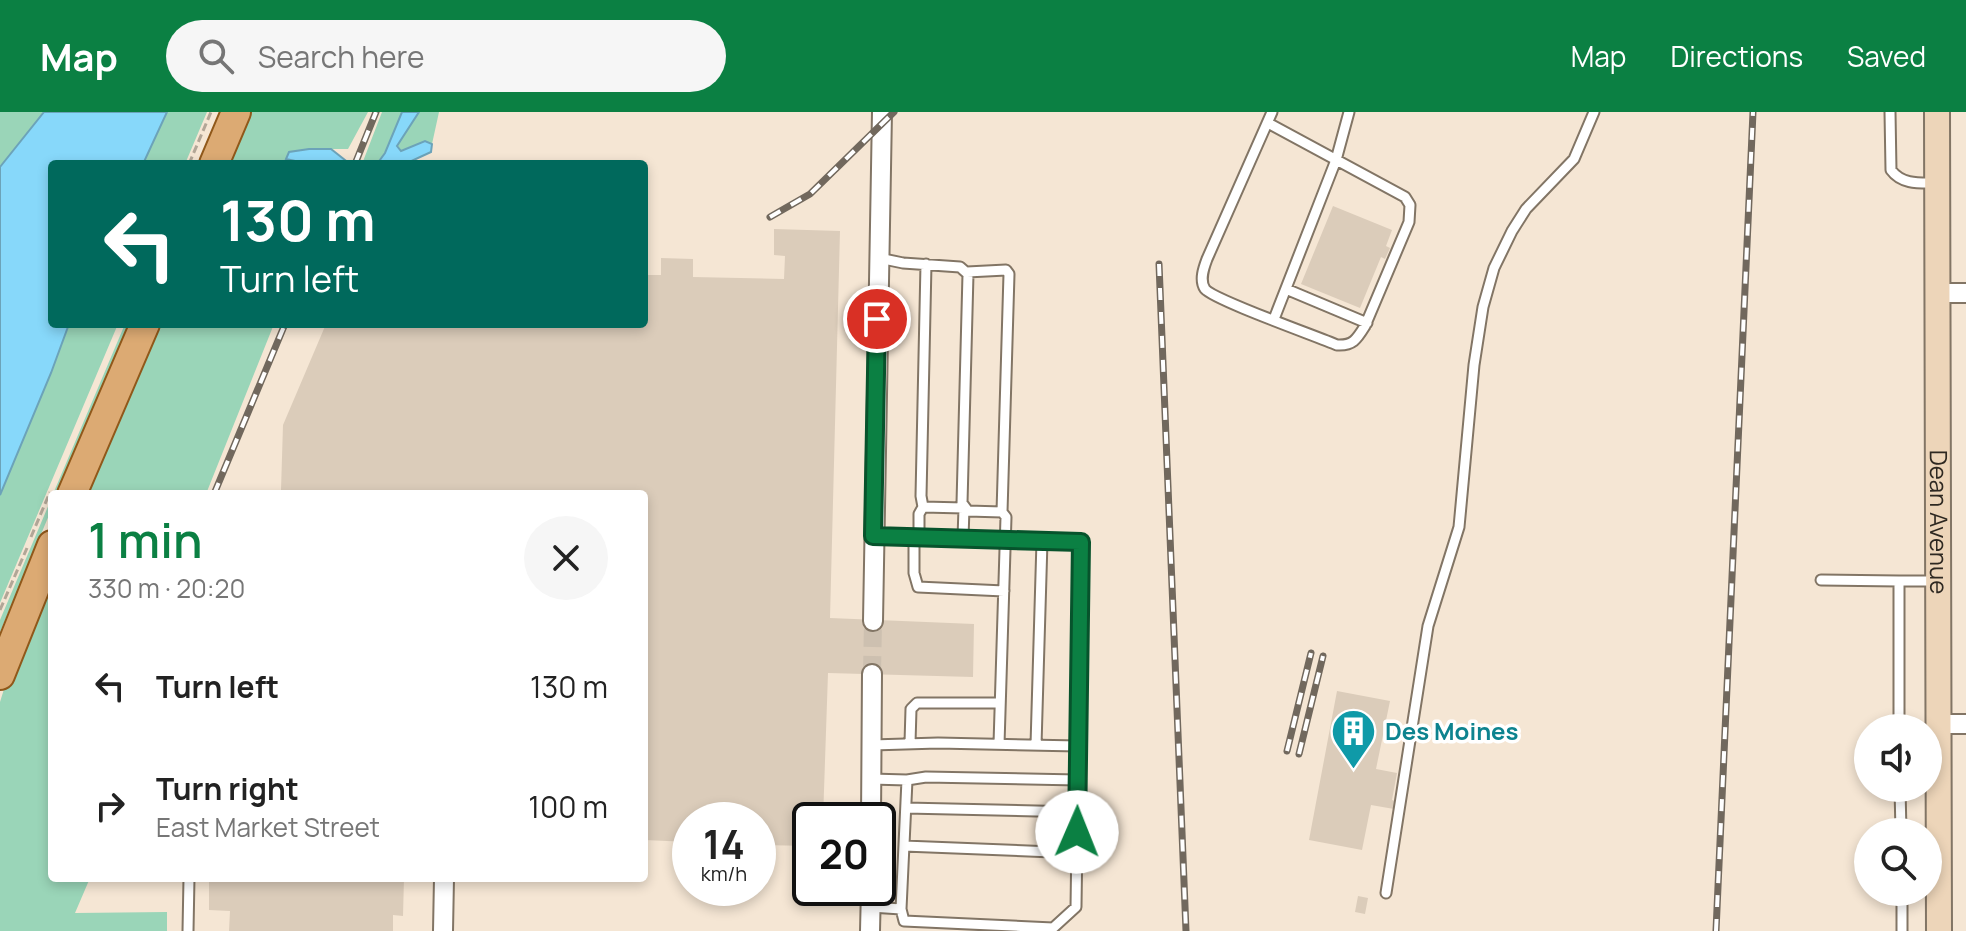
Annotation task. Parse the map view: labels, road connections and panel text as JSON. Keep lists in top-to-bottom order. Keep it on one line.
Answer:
{"streets":{"street":["Dean Avenue"]},"places":{"building":["Des Moines"]},"page":{"header":"Map","search":"Search here","nav":["Map","Directions","Saved"],"turn":["130 m","Turn left"],"heading":["1 min","330 m · 20:20"],"list":[{"name":"Turn left","value":"130 m"},{"name":"Turn right","note":"East Market Street","value":"100 m"}],"speed":"14 km/h","limit":"20"}}
